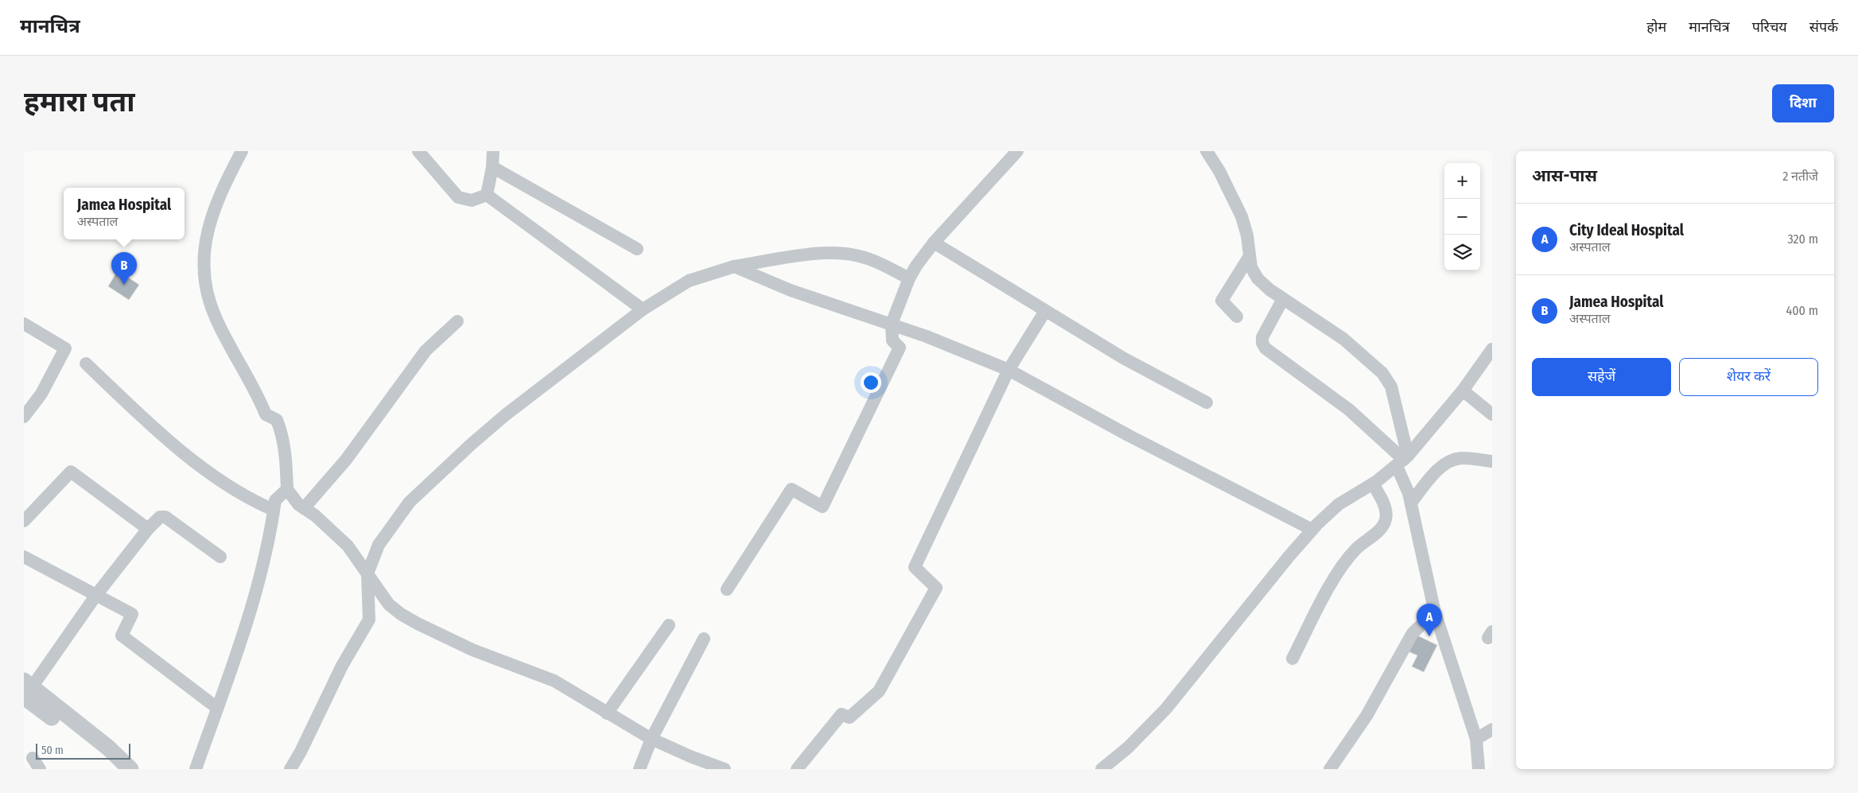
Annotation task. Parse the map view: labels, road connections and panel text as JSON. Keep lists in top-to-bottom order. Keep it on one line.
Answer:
{"scale_bar":"50 m","page":{"header":"मानचित्र","nav":["होम","मानचित्र","परिचय","संपर्क"],"buttons":["दिशा",["सहेजें","शेयर करें"]],"title":"हमारा पता","heading":["आस-पास","2 नतीजे"],"map_buttons":["+","−"],"popup":["Jamea Hospital","अस्पताल"],"list":[{"mark":"A","name":"City Ideal Hospital","note":"अस्पताल","value":"320 m"},{"mark":"B","name":"Jamea Hospital","note":"अस्पताल","value":"400 m"}],"pins":["B","A"],"scale":"50 m"}}
